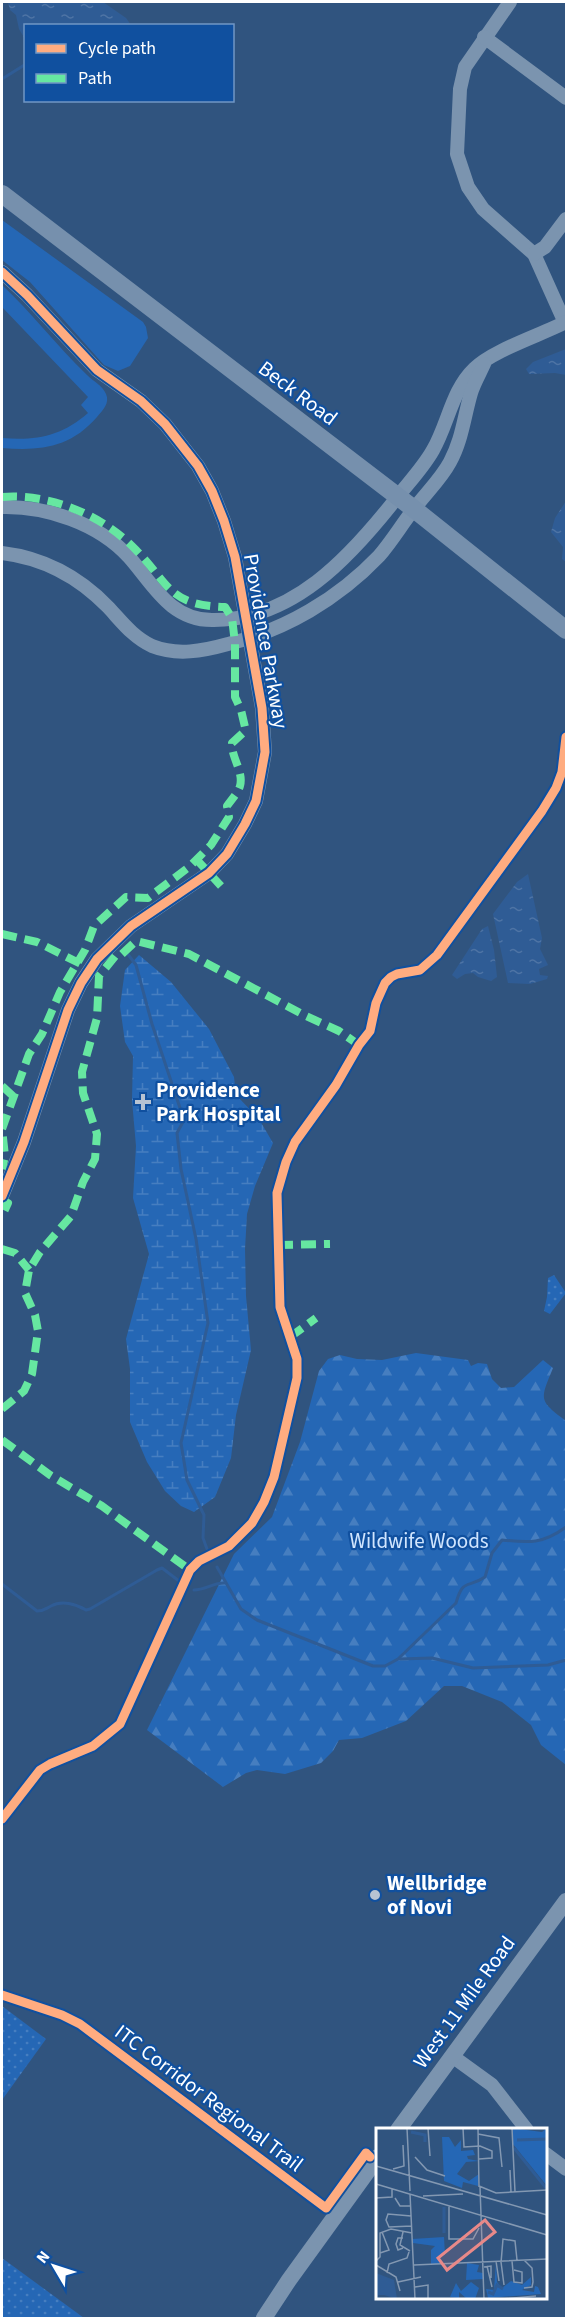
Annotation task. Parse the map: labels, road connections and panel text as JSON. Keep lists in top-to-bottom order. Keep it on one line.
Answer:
{"streets":{"main road":["Beck Road"],"street":["Providence Parkway","West 11 Mile Road"],"cycle path":["ITC Corridor Regional Trail"]},"parks":["Wildwife Woods"],"places":{"health":["Providence Park Hospital"],"other":["Wellbridge of Novi"]},"legend":["Cycle path","Path"],"north":"top left"}
